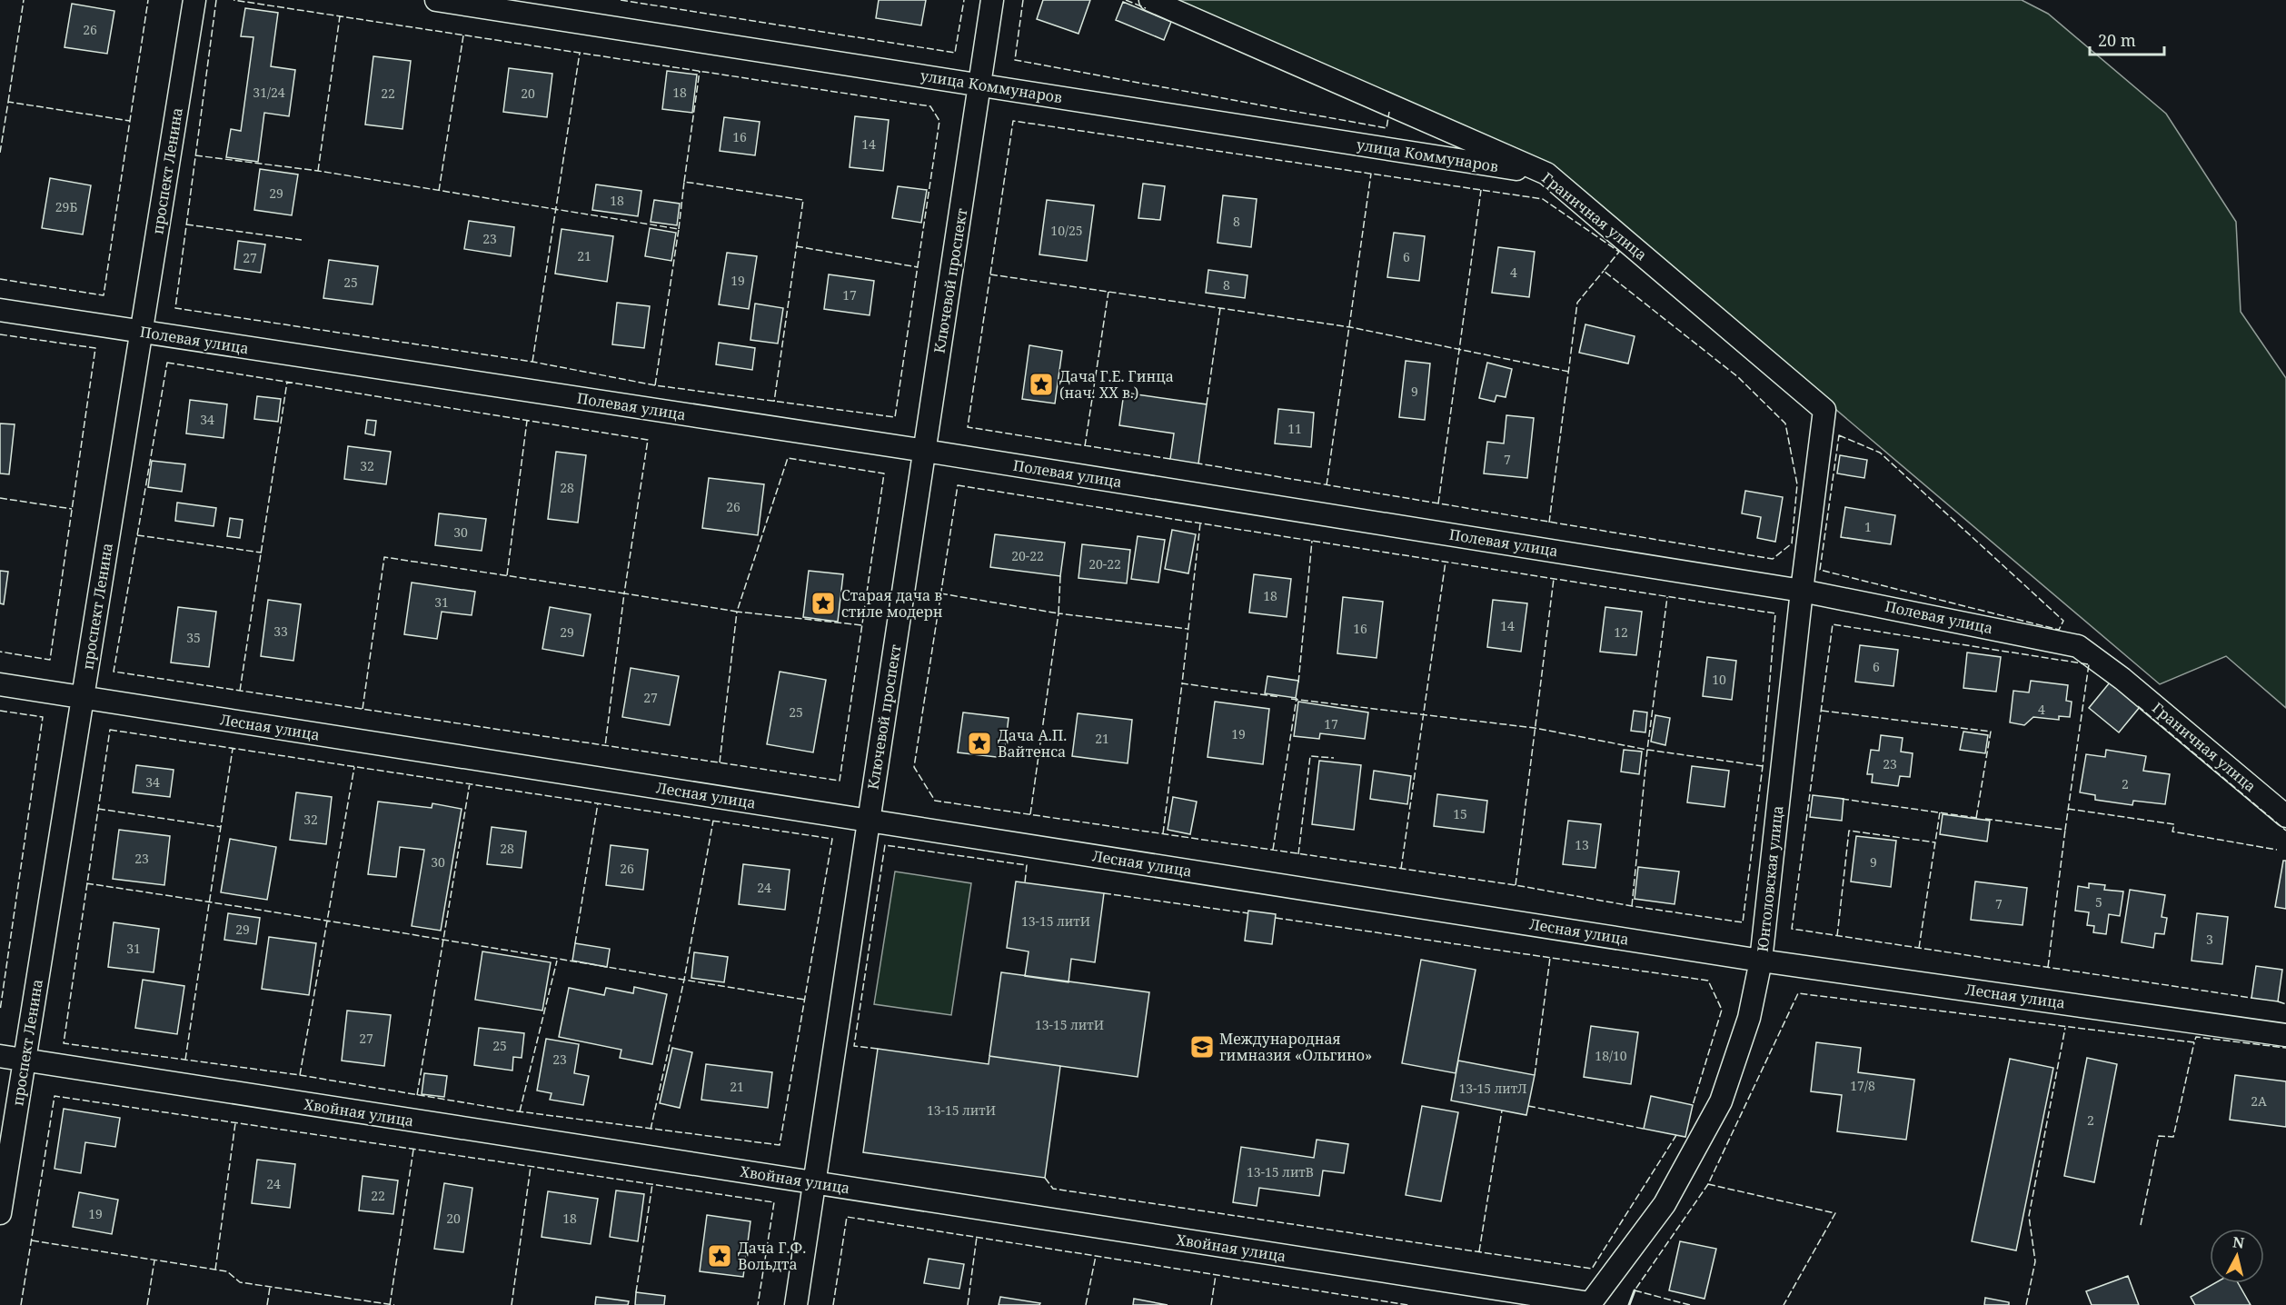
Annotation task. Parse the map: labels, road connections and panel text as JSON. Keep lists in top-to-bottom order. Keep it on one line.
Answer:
{"streets":{"street":["улица Коммунаров","проспект Ленина","Граничная улица","Ключевой проспект","Полевая улица","Лесная улица","Юнтоловская улица","Хвойная улица"]},"crossings":[["улица Коммунаров","Граничная улица"],["улица Коммунаров","Ключевой проспект"],["проспект Ленина","Полевая улица"],["проспект Ленина","Лесная улица"],["проспект Ленина","Хвойная улица"],["Граничная улица","Полевая улица"],["Граничная улица","Юнтоловская улица"],["Ключевой проспект","Полевая улица"],["Ключевой проспект","Лесная улица"],["Ключевой проспект","Хвойная улица"],["Полевая улица","Юнтоловская улица"],["Лесная улица","Юнтоловская улица"],["Юнтоловская улица","Хвойная улица"]],"places":{"place":["Дача Г.Е. Гинца (нач. XX в.)","Старая дача в стиле модерн","Дача А.П. Вайтенса","Дача Г.Ф. Вольдта"],"school or university":["Международная гимназия «Ольгино»"]},"house_numbers":["26","31/24","18","22","20","16","14","29","18","29Б","8","10/25","23","21","6","27","4","19","25","8","17","9","34","11","7","32","28","26","1","30","20-22","20-22","18","31","14","16","33","29","12","35","6","10","27","4","25","17","19","21","23","34","2","15","32","13","28","23","30","9","26","24","5","7","13-15 литИ","29","3","31","13-15 литИ","27","25","18/10","23","17/8","21","13-15 литЛ","2А","13-15 литИ","2","13-15 литВ","24","22","19","20","18"],"scale_bar":"20 m","north":"top"}
